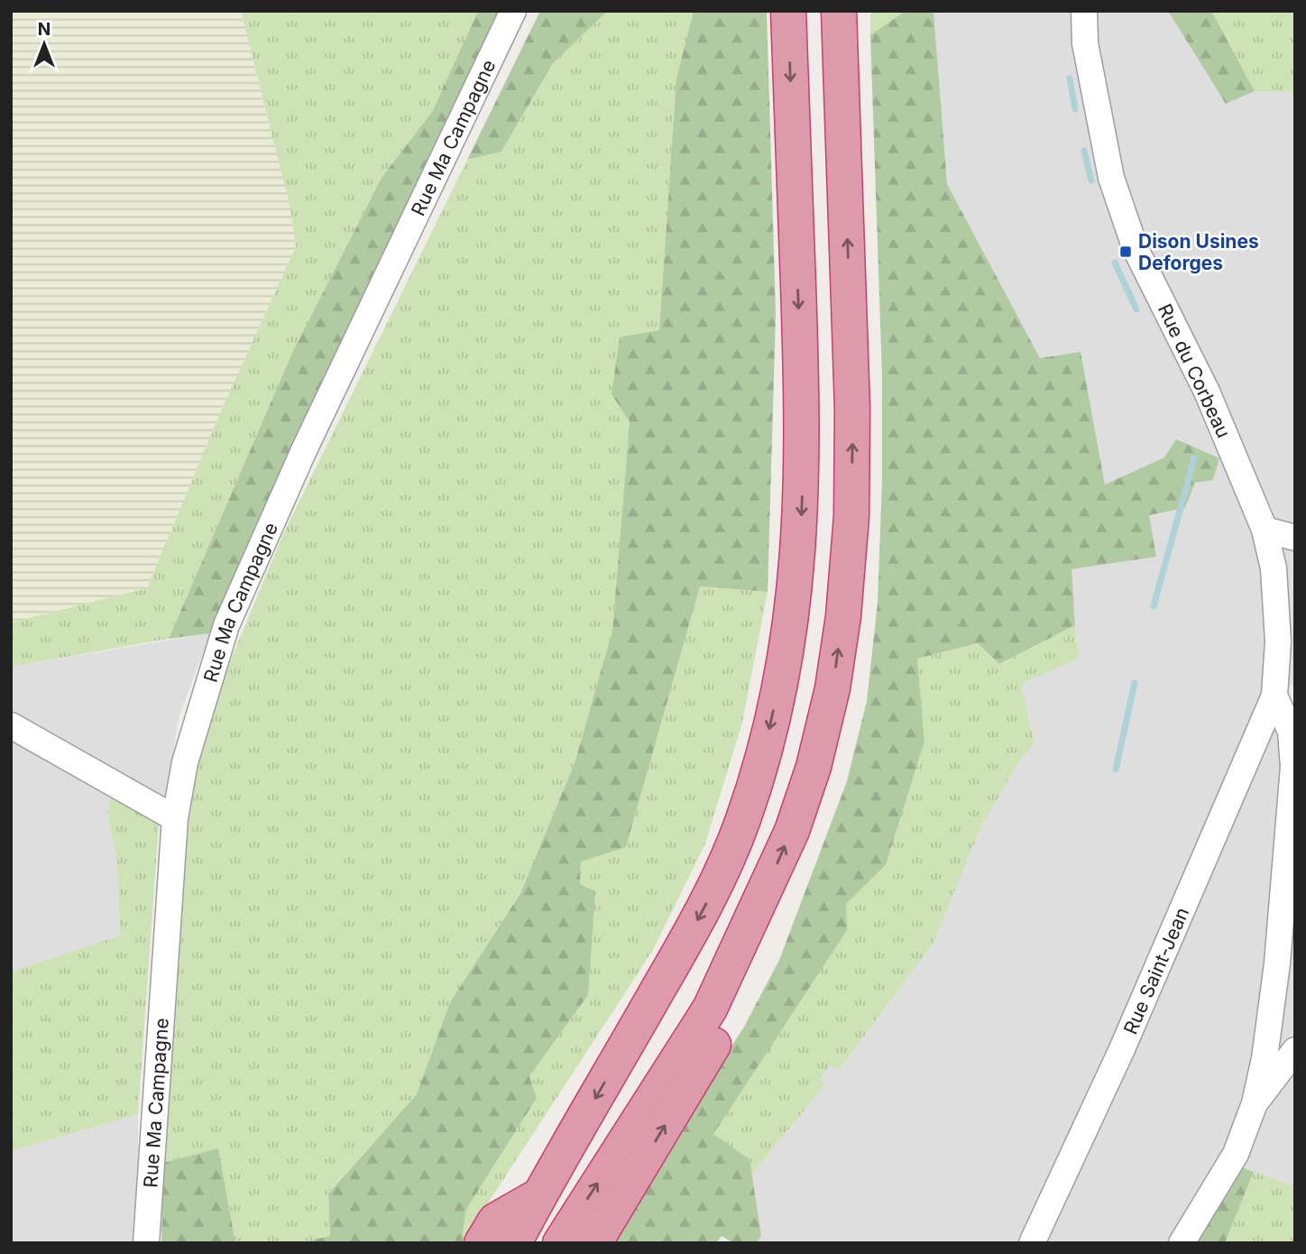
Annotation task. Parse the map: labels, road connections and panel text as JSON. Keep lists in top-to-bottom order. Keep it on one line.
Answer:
{"streets":{"street":["Rue Ma Campagne","Rue du Corbeau","Rue Saint-Jean"]},"crossings":[["Rue du Corbeau","Rue Saint-Jean"]],"places":{"transit":["Dison Usines Deforges"]},"north":"top"}
